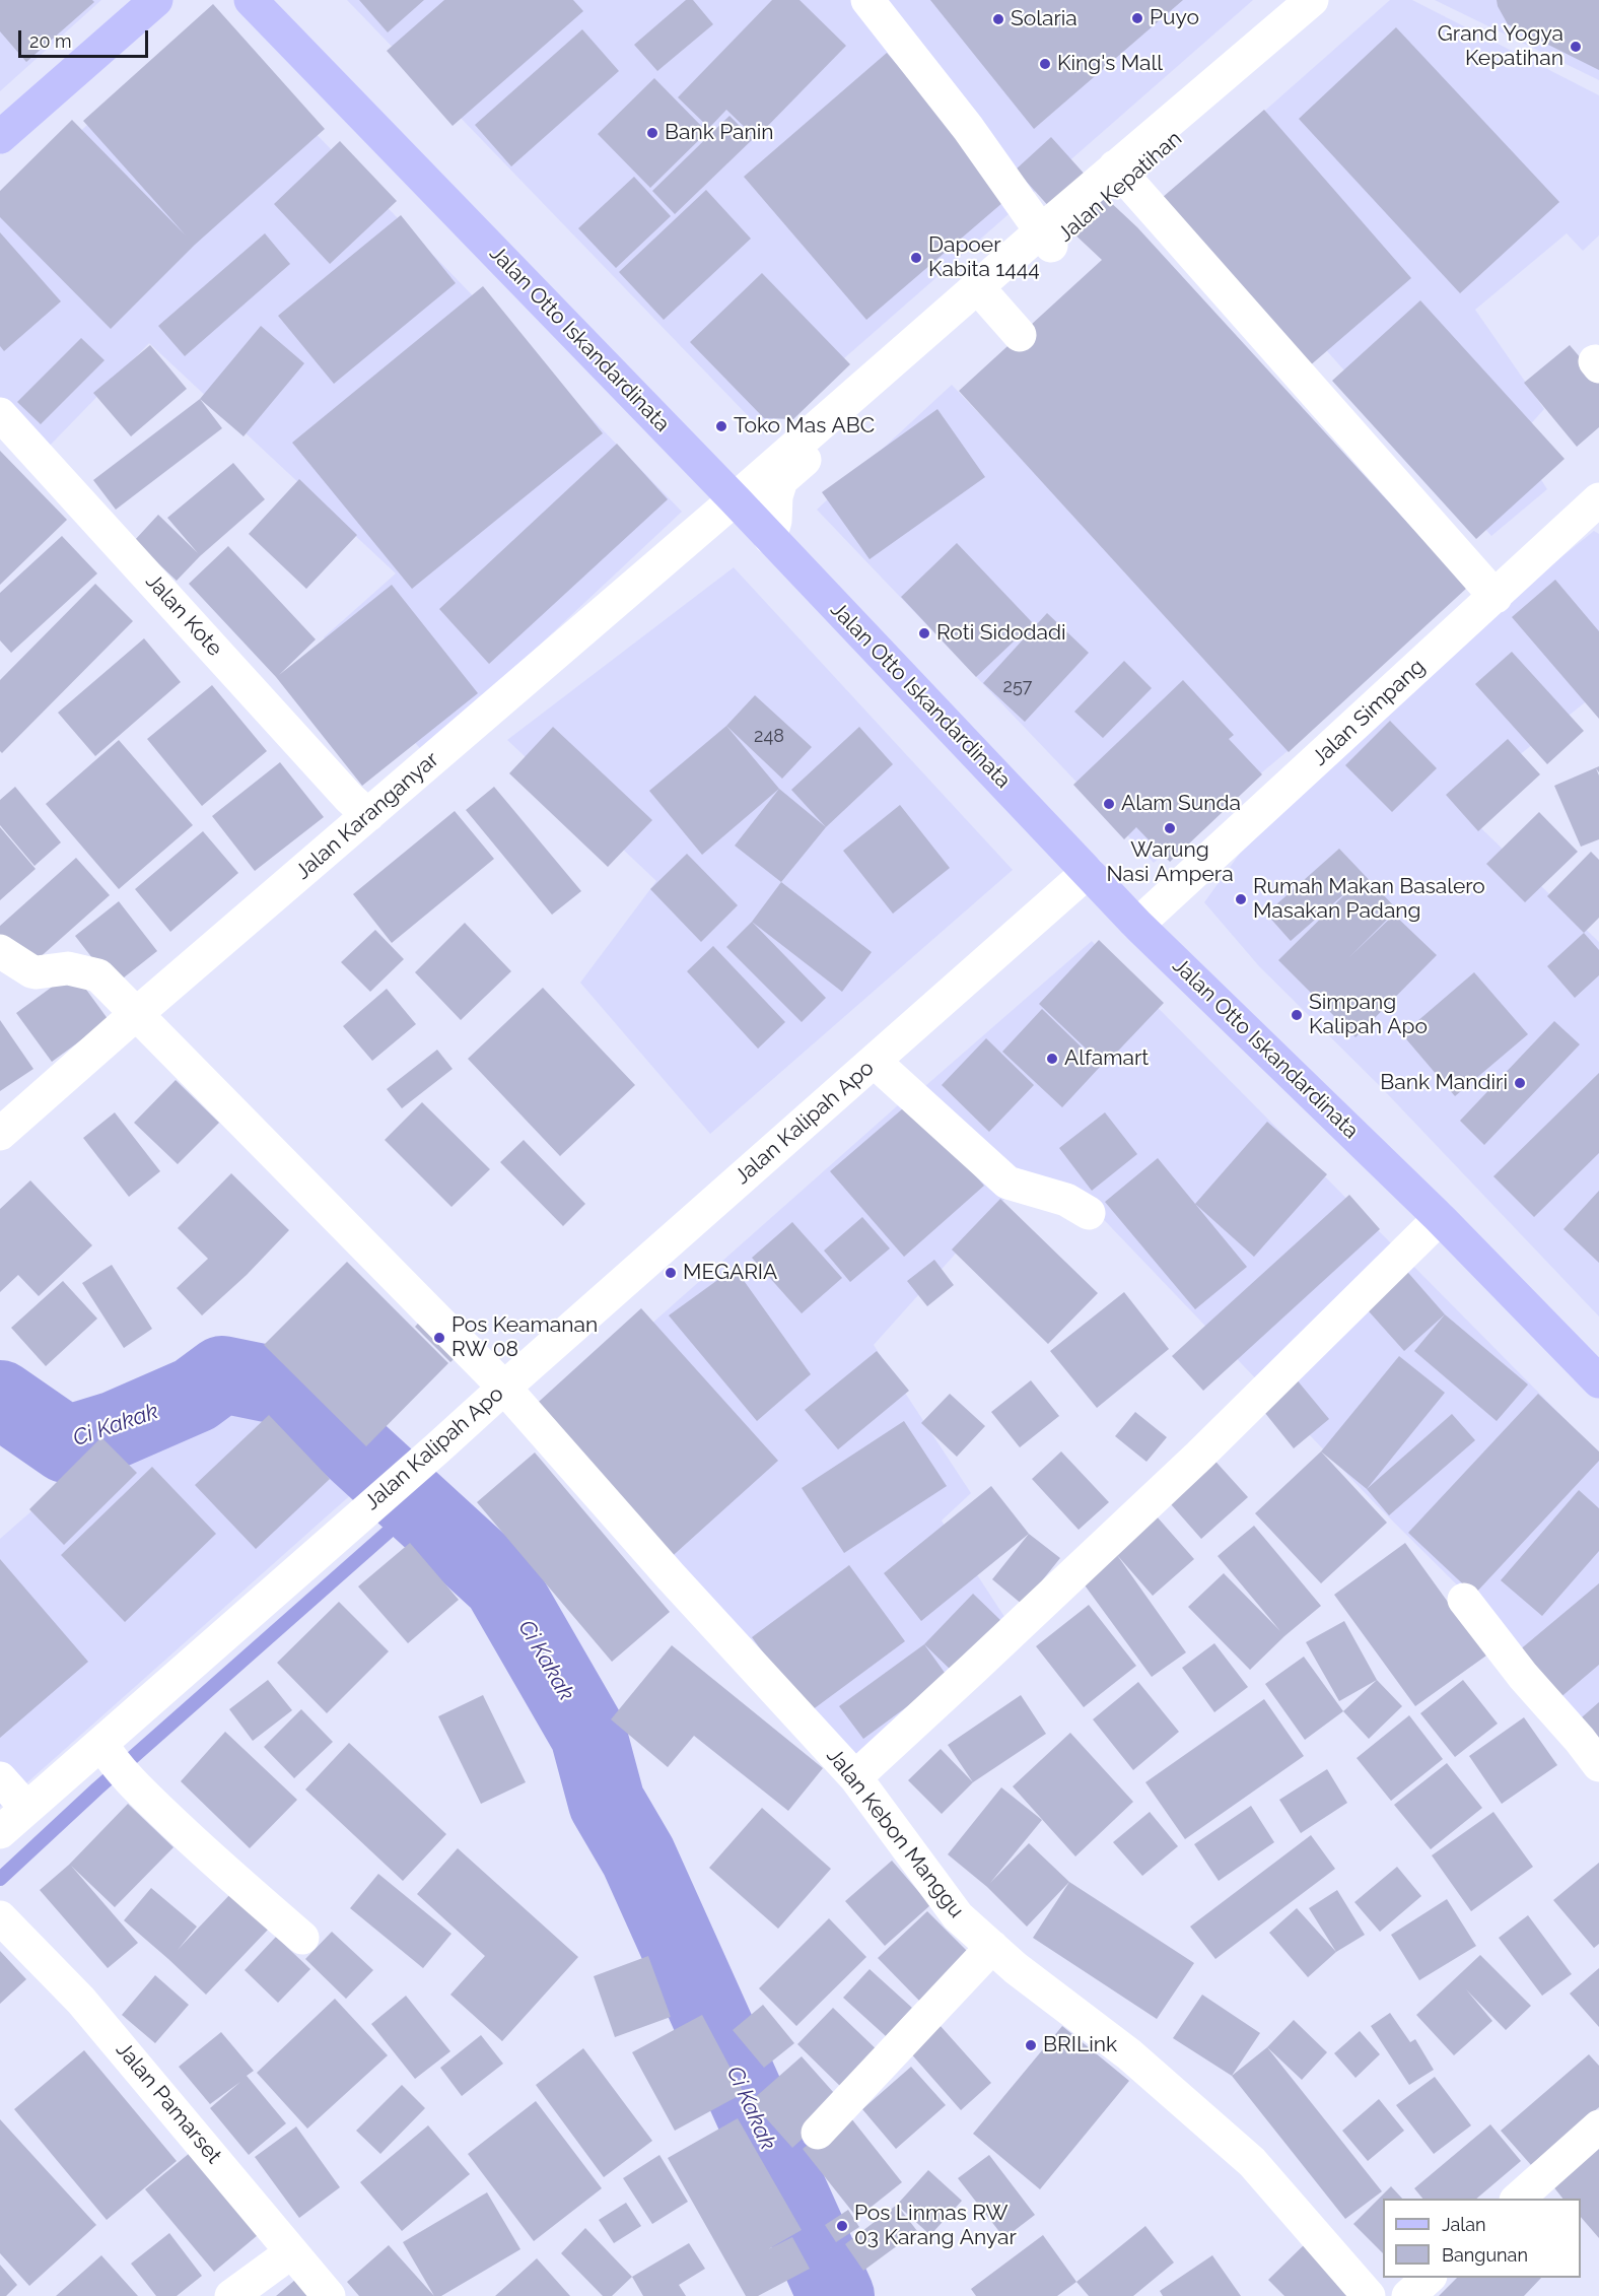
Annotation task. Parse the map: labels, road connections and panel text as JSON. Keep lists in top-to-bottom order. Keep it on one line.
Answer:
{"streets":{"main road":["Jalan Otto Iskandardinata"],"street":["Jalan Kepatihan","Jalan Kote","Jalan Simpang","Jalan Karanganyar","Jalan Kalipah Apo","Jalan Kebon Manggu","Jalan Pamarset"]},"crossings":[["Jalan Kepatihan","Jalan Otto Iskandardinata"],["Jalan Kepatihan","Jalan Karanganyar"],["Jalan Otto Iskandardinata","Jalan Simpang"],["Jalan Otto Iskandardinata","Jalan Karanganyar"],["Jalan Otto Iskandardinata","Jalan Kalipah Apo"],["Jalan Kote","Jalan Karanganyar"],["Jalan Karanganyar","Jalan Kebon Manggu"],["Jalan Kalipah Apo","Jalan Kebon Manggu"]],"water":["Ci Kakak"],"places":["Puyo","Solaria","Grand Yogya Kepatihan","King's Mall","Bank Panin","Dapoer Kabita 1444","Toko Mas ABC","Roti Sidodadi","Alam Sunda","Warung Nasi Ampera","Rumah Makan Basalero Masakan Padang","Simpang Kalipah Apo","Alfamart","Bank Mandiri","MEGARIA","Pos Keamanan RW 08","BRILink","Pos Linmas RW 03 Karang Anyar"],"house_numbers":["257","248"],"legend":["Jalan","Bangunan"],"scale_bar":"20 m"}
